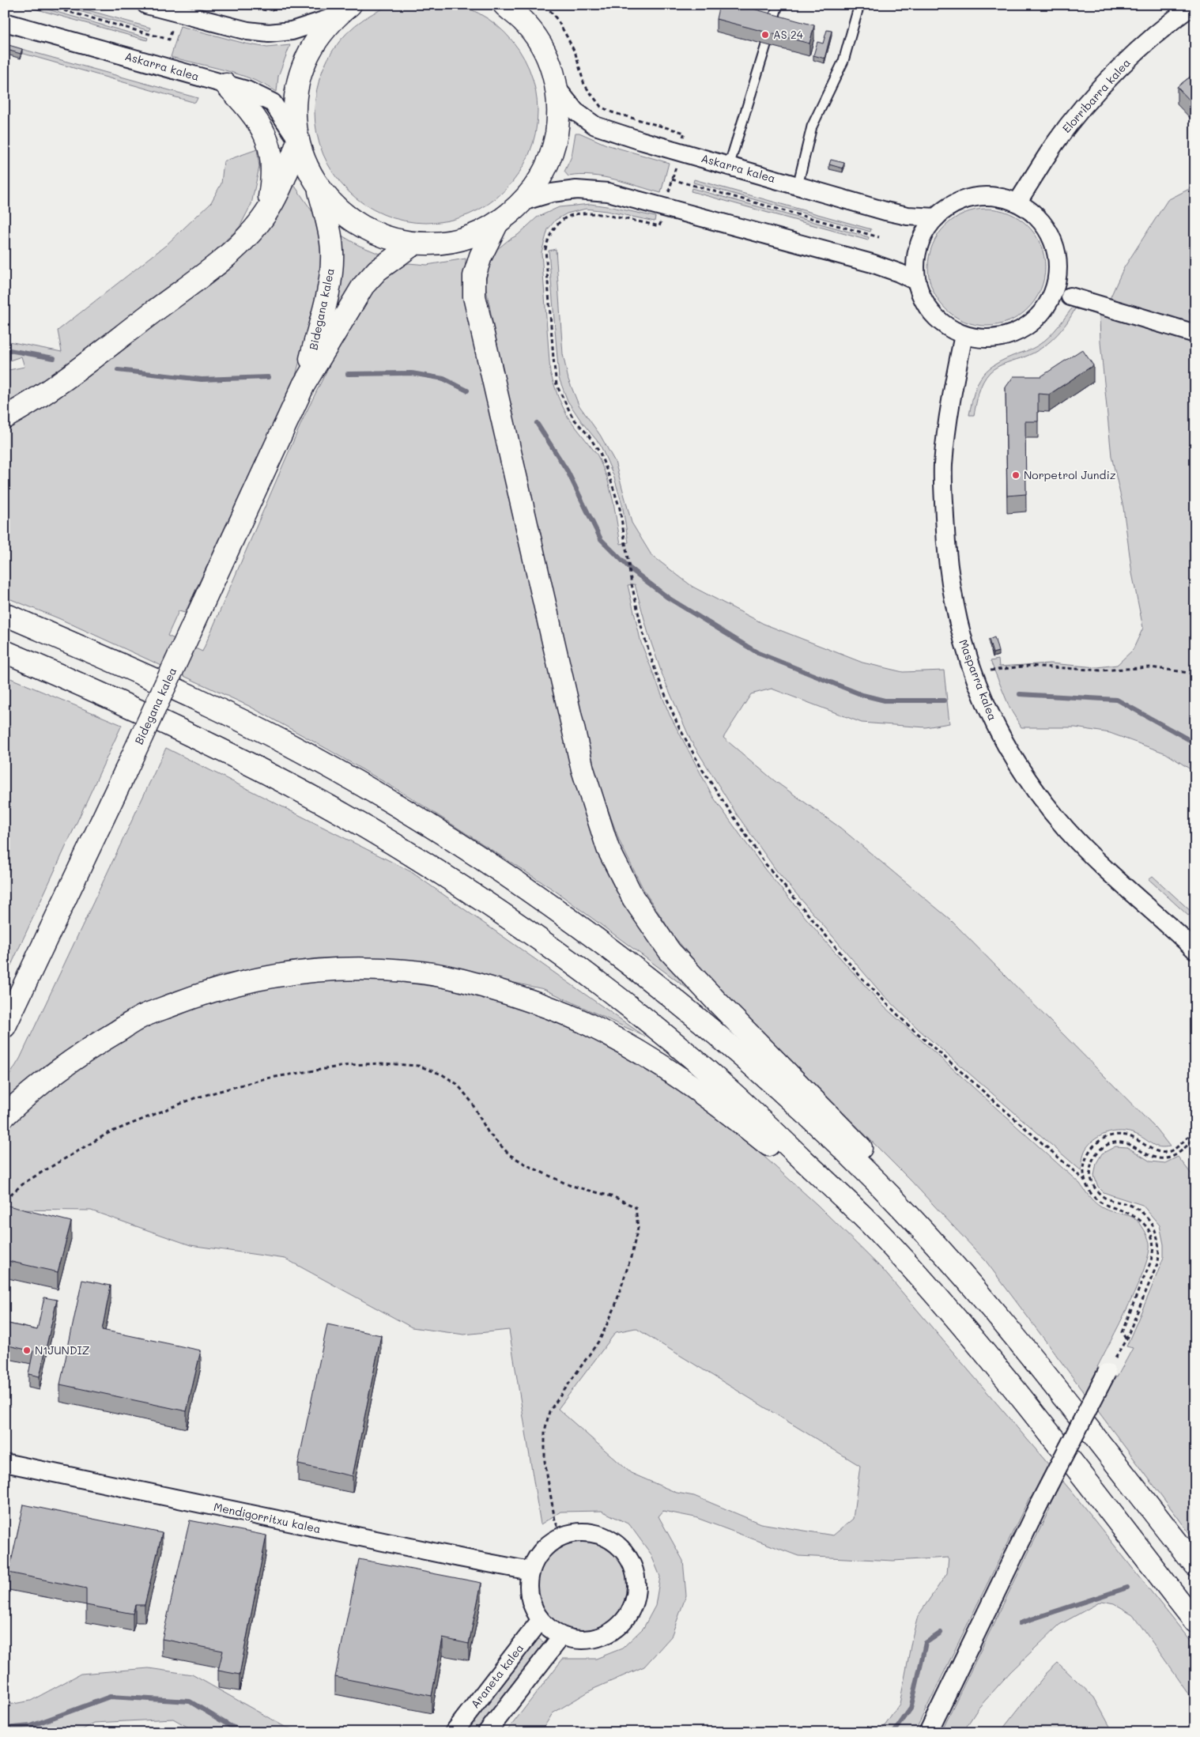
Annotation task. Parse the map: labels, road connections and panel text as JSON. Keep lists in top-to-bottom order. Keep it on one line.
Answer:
{"streets":{"main road":["Bidegana kalea"],"street":["Askarra kalea","Elorribarra kalea","Masparra kalea","Mendigorritxu kalea","Araneta kalea"]},"crossings":[["Mendigorritxu kalea","Araneta kalea"]],"places":["AS 24","Norpetrol Jundiz","N1JUNDIZ"]}
